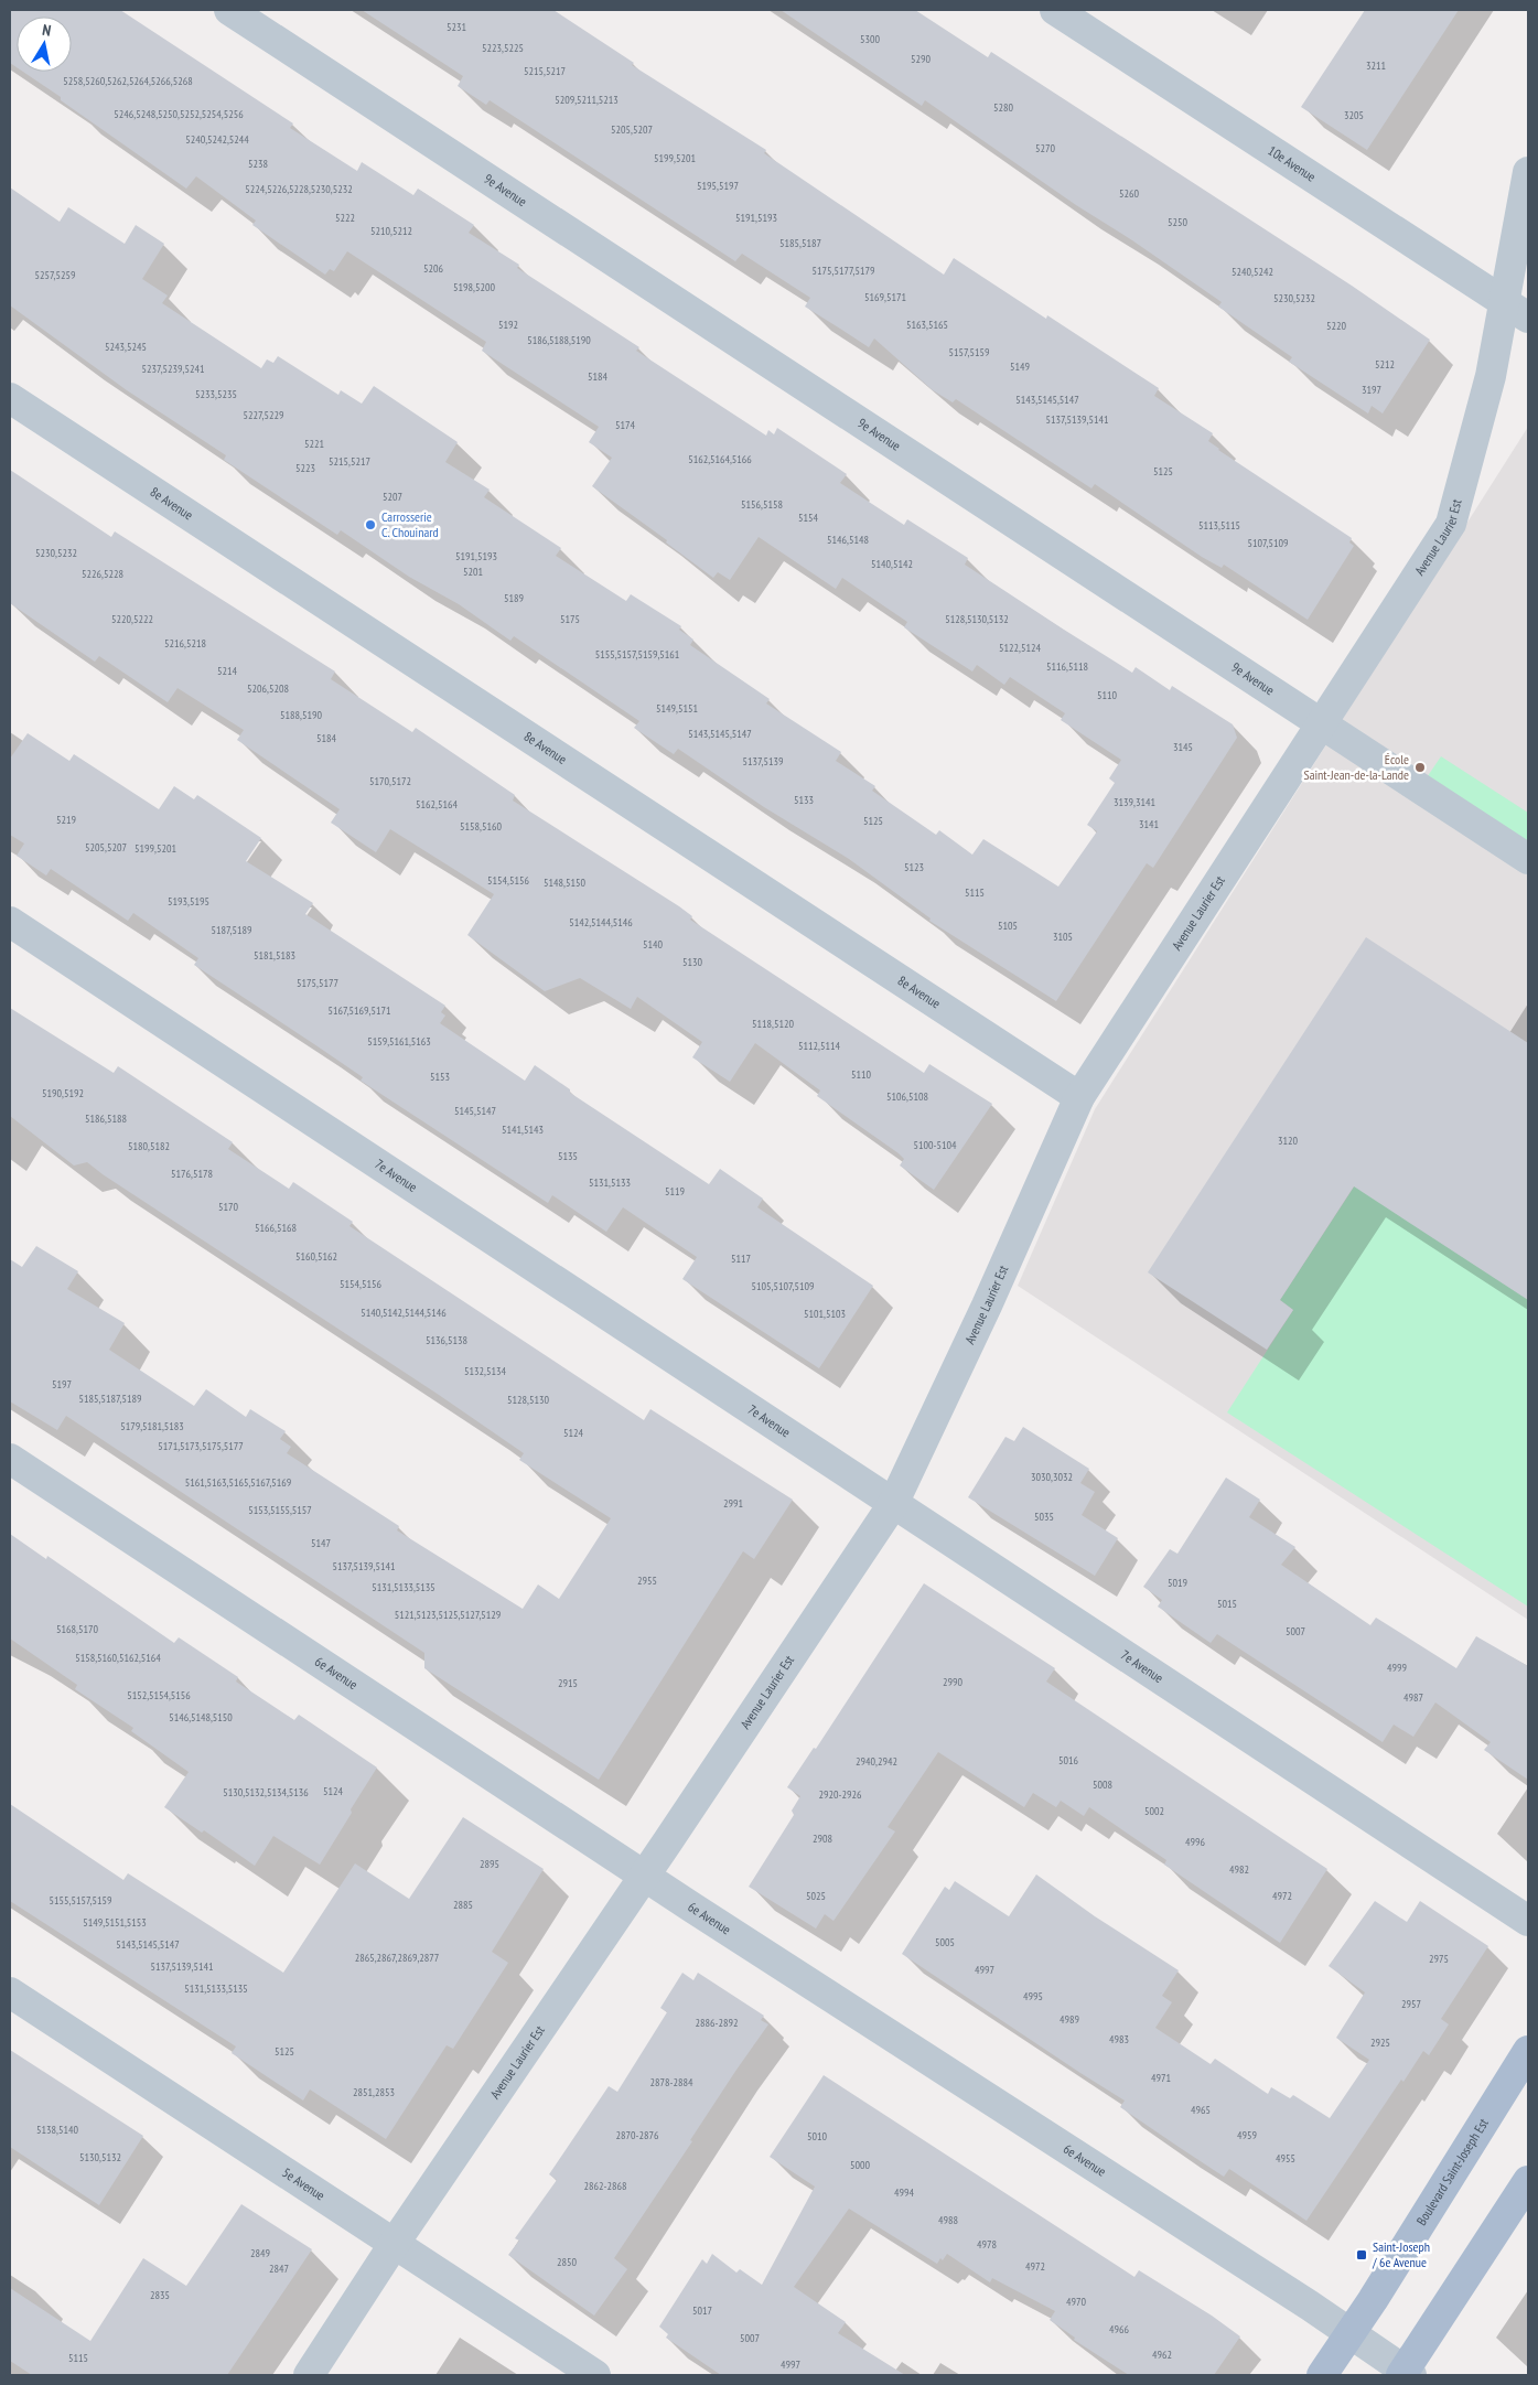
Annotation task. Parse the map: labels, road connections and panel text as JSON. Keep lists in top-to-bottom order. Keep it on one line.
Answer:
{"streets":{"main road":["Boulevard Saint-Joseph Est"],"street":["10e Avenue","9e Avenue","8e Avenue","Avenue Laurier Est","7e Avenue","6e Avenue","5e Avenue"]},"crossings":[["10e Avenue","Avenue Laurier Est"],["9e Avenue","Avenue Laurier Est"],["8e Avenue","Avenue Laurier Est"],["Avenue Laurier Est","7e Avenue"],["Avenue Laurier Est","6e Avenue"],["Avenue Laurier Est","5e Avenue"],["6e Avenue","Boulevard Saint-Joseph Est"]],"places":{"other":["Carrosserie C. Chouinard","École Saint-Jean-de-la-Lande"],"transit":["Saint-Joseph / 6e Avenue"]},"house_numbers":["5231","5300","5223,5225","5290","3211","5215,5217","5258,5260,5262,5264,5266,5268","5209,5211,5213","5280","5246,5248,5250,5252,5254,5256","3205","5205,5207","5240,5242,5244","5270","5199,5201","5238","5195,5197","5224,5226,5228,5230,5232","5260","5222","5191,5193","5250","5210,5212","5185,5187","5206","5175,5177,5179","5240,5242","5257,5259","5198,5200","5169,5171","5230,5232","5192","5163,5165","5220","5186,5188,5190","5243,5245","5157,5159","5212","5149","5237,5239,5241","5184","3197","5233,5235","5143,5145,5147","5227,5229","5137,5139,5141","5174","5221","5162,5164,5166","5215,5217","5223","5125","5207","5156,5158","5154","5113,5115","5146,5148","5107,5109","5230,5232","5191,5193","5140,5142","5201","5226,5228","5189","5220,5222","5175","5128,5130,5132","5216,5218","5122,5124","5155,5157,5159,5161","5116,5118","5214","5206,5208","5110","5149,5151","5188,5190","5143,5145,5147","5184","3145","5137,5139","5170,5172","5133","3139,3141","5162,5164","5219","5125","3141","5158,5160","5205,5207","5199,5201","5123","5154,5156","5148,5150","5115","5193,5195","5142,5144,5146","5105","5187,5189","3105","5140","5181,5183","5130","5175,5177","5167,5169,5171","5118,5120","5159,5161,5163","5112,5114","5110","5153","5190,5192","5106,5108","5145,5147","5186,5188","5141,5143","3120","5100-5104","5180,5182","5135","5176,5178","5131,5133","5119","5170","5166,5168","5160,5162","5117","5154,5156","5105,5107,5109","5140,5142,5144,5146","5101,5103","5136,5138","5132,5134","5197","5185,5187,5189","5128,5130","5179,5181,5183","5124","5171,5173,5175,5177","3030,3032","5161,5163,5165,5167,5169","2991","5153,5155,5157","5035","5147","5137,5139,5141","2955","5019","5131,5133,5135","5015","5121,5123,5125,5127,5129","5168,5170","5007","5158,5160,5162,5164","4999","2990","2915","5152,5154,5156","4987","5146,5148,5150","5016","2940,2942","5008","5124","5130,5132,5134,5136","2920-2926","5002","2908","4996","2895","4982","5025","4972","5155,5157,5159","2885","5149,5151,5153","5005","5143,5145,5147","2865,2867,2869,2877","2975","5137,5139,5141","4997","5131,5133,5135","4995","2957","4989","2886-2892","4983","2925","5125","4971","2878-2884","2851,2853","4965","5138,5140","2870-2876","4959","5010","5130,5132","4955","5000","2862-2868","4994","4988","4978","2849","2850","4972","2847","2835","4970","5017","4966","5007","4962","5115","4997"],"north":"top"}
